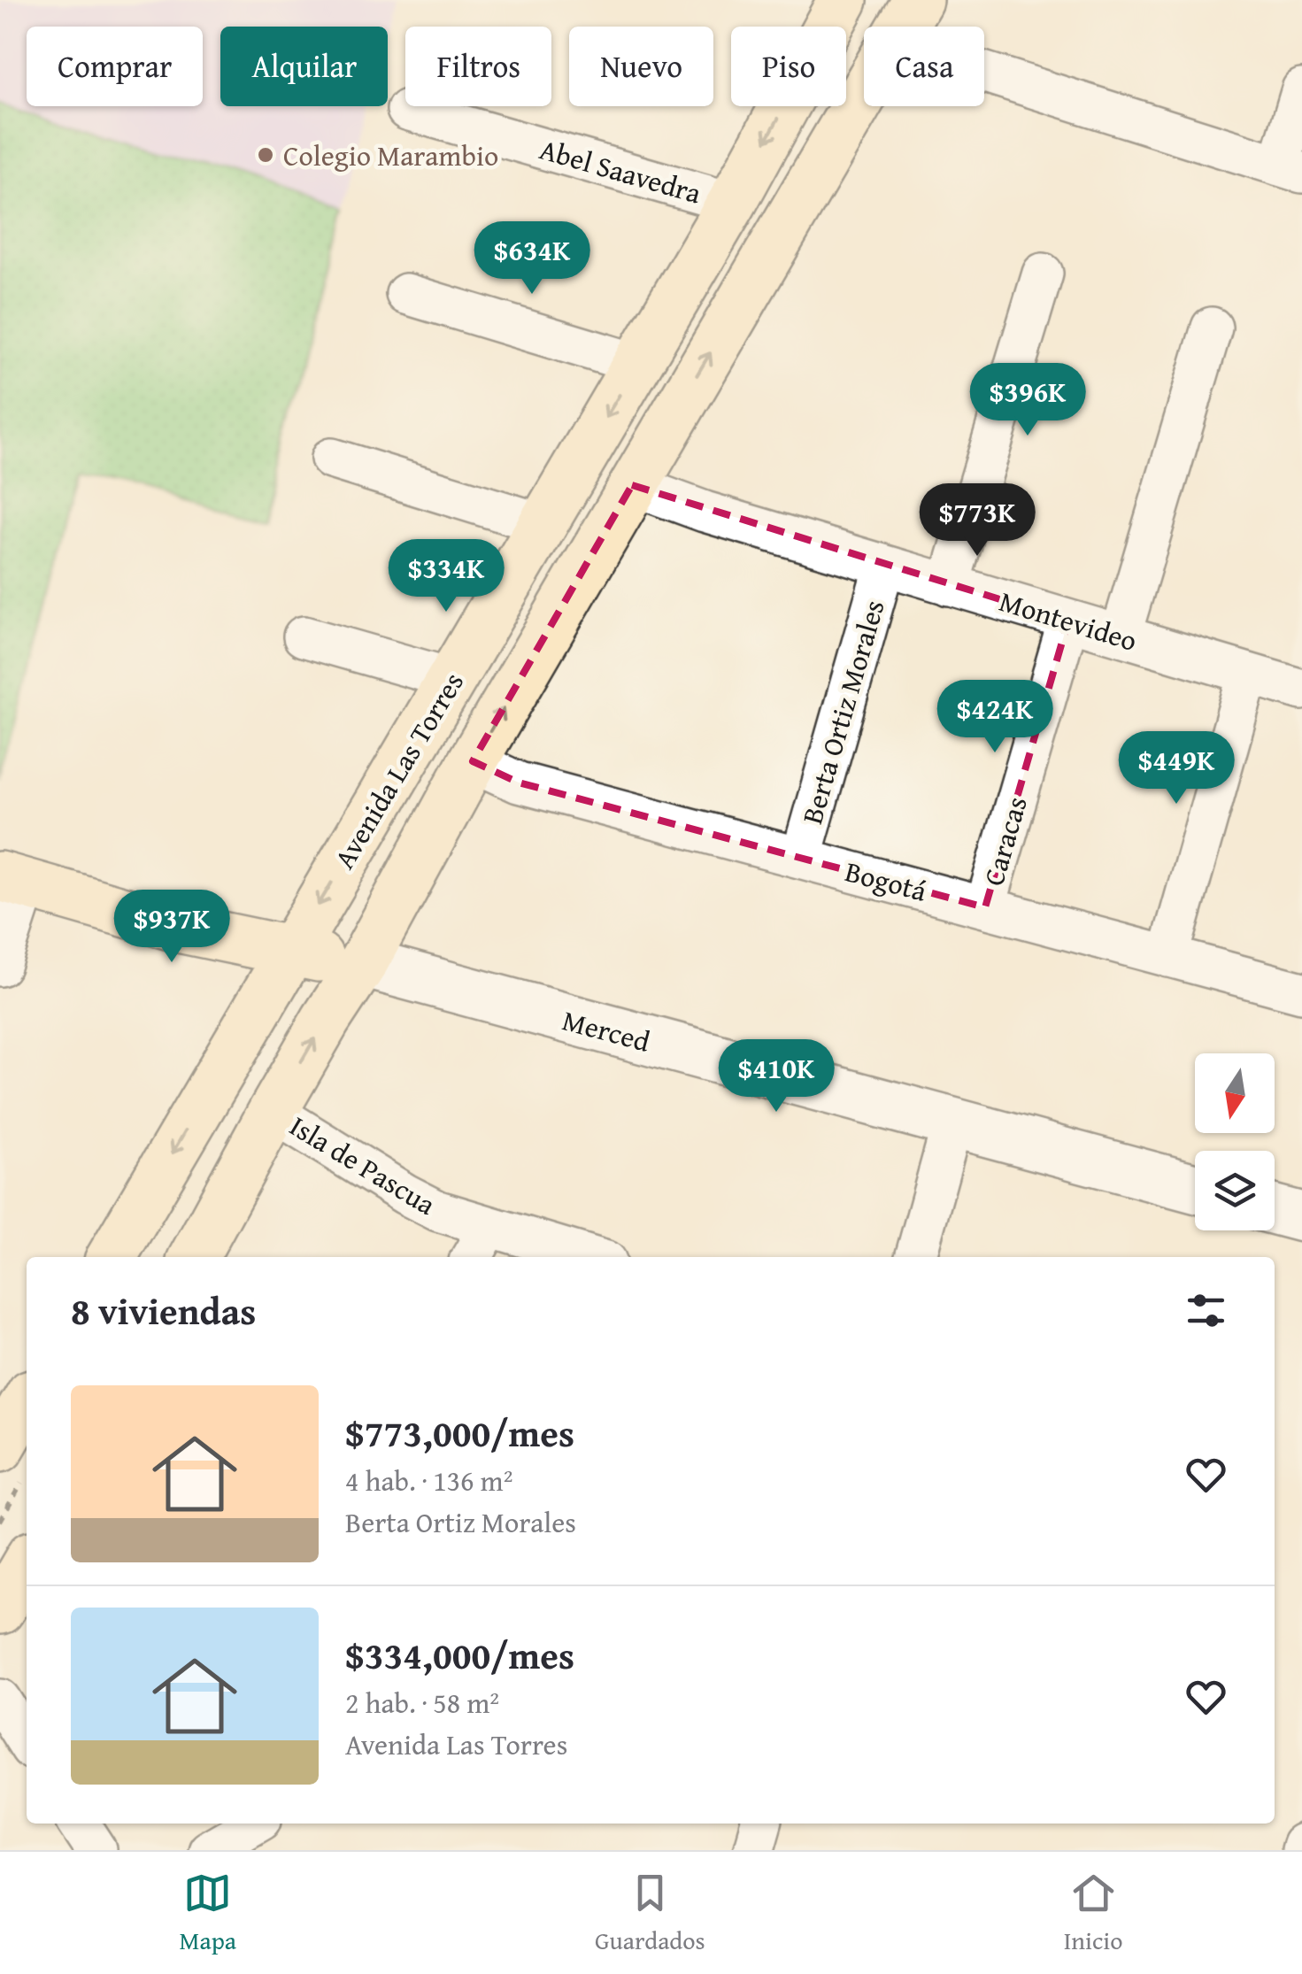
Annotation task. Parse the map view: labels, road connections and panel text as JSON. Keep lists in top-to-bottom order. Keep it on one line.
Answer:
{"streets":{"main road":["Avenida Las Torres","Merced"],"street":["Abel Saavedra","Montevideo","Berta Ortiz Morales","Caracas","Bogotá","Isla de Pascua"]},"crossings":[["Abel Saavedra","Avenida Las Torres"],["Montevideo","Berta Ortiz Morales"],["Montevideo","Avenida Las Torres"],["Montevideo","Caracas"],["Berta Ortiz Morales","Bogotá"],["Avenida Las Torres","Bogotá"],["Avenida Las Torres","Merced"],["Avenida Las Torres","Isla de Pascua"],["Caracas","Bogotá"]],"places":["Colegio Marambio"],"north":"bottom","page":{"chip":["Comprar","Alquilar","Filtros","Nuevo","Piso","Casa"],"price":["$634K","$396K","$773K","$334K","$424K","$449K","$937K","$410K"],"heading":"8 viviendas","list":[{"name":"$773,000/mes","note":"4 hab. · 136 m² · Berta Ortiz Morales"},{"name":"$334,000/mes","note":"2 hab. · 58 m² · Avenida Las Torres"}],"tabs":["Mapa","Guardados","Inicio"]}}
